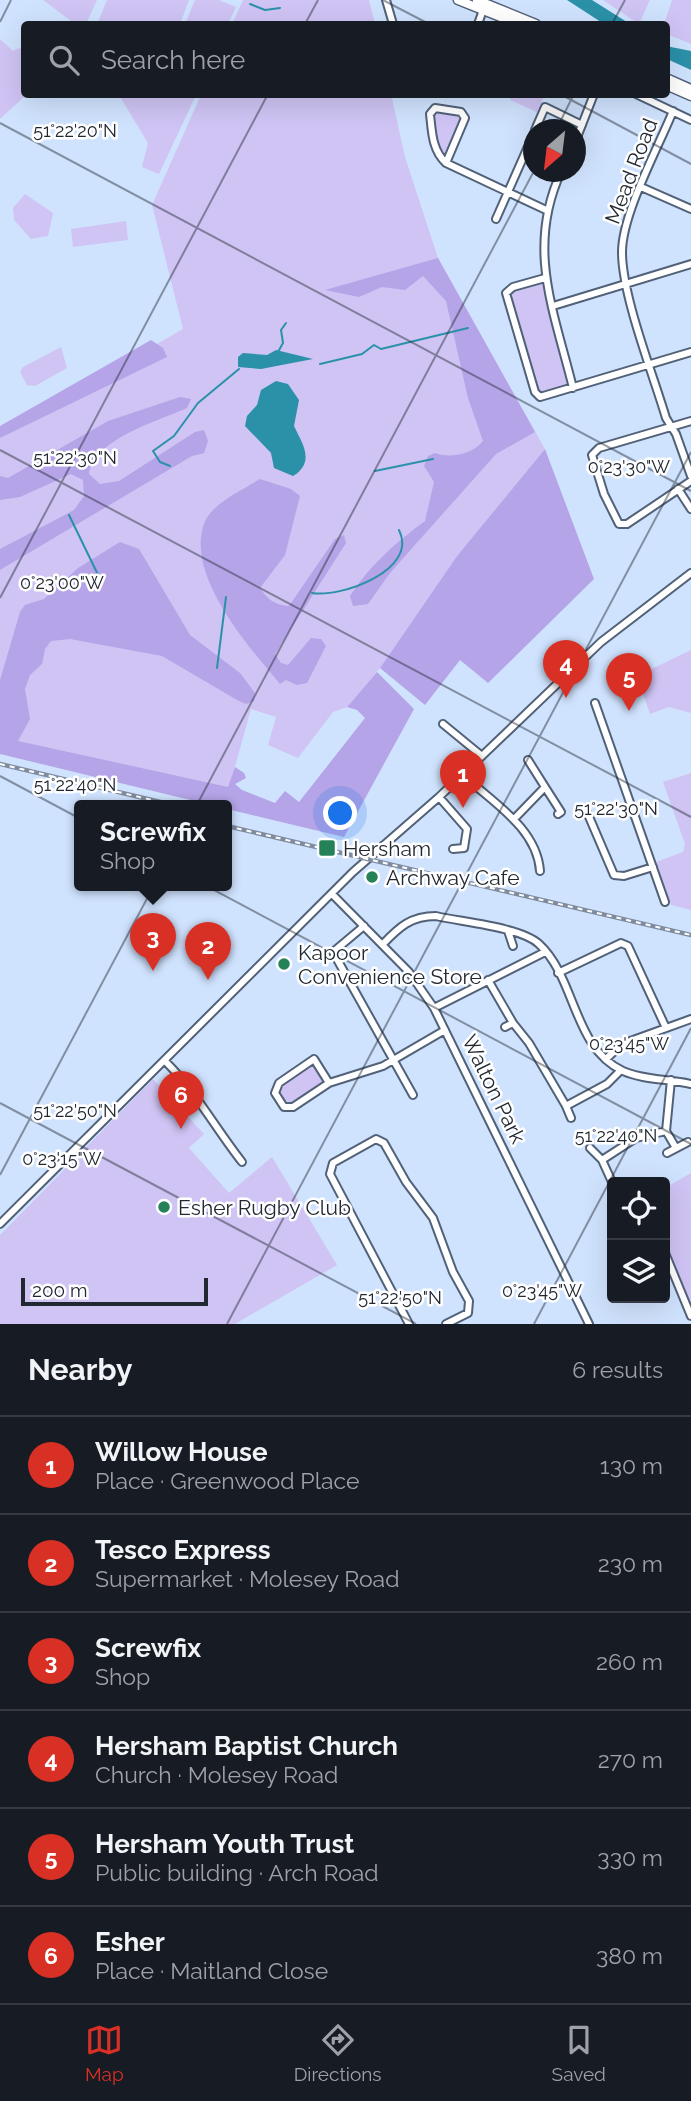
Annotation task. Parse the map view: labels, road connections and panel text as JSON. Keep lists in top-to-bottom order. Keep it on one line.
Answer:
{"streets":{"street":["Mead Road","Walton Park"]},"places":{"transit":["Hersham"],"other":["Archway Cafe","Kapoor Convenience Store","Esher Rugby Club"]},"scale_bar":"200 m","north":"bottom left","page":{"search":"Search here","pins":["4","5","1","3","2","6"],"popup":["Screwfix","Shop"],"scale":"200 m","heading":["Nearby","6 results"],"list":[{"mark":"1","name":"Willow House","note":"Place · Greenwood Place","value":"130 m"},{"mark":"2","name":"Tesco Express","note":"Supermarket · Molesey Road","value":"230 m"},{"mark":"3","name":"Screwfix","note":"Shop","value":"260 m"},{"mark":"4","name":"Hersham Baptist Church","note":"Church · Molesey Road","value":"270 m"},{"mark":"5","name":"Hersham Youth Trust","note":"Public building · Arch Road","value":"330 m"},{"mark":"6","name":"Esher","note":"Place · Maitland Close","value":"380 m"}],"nav":["Map","Directions","Saved"]},"coordinates":["51°22'20\"N","51°22'30\"N","0°23'30\"W","0°23'00\"W","51°22'40\"N","0°23'45\"W","51°22'50\"N","0°23'15\"W"]}
